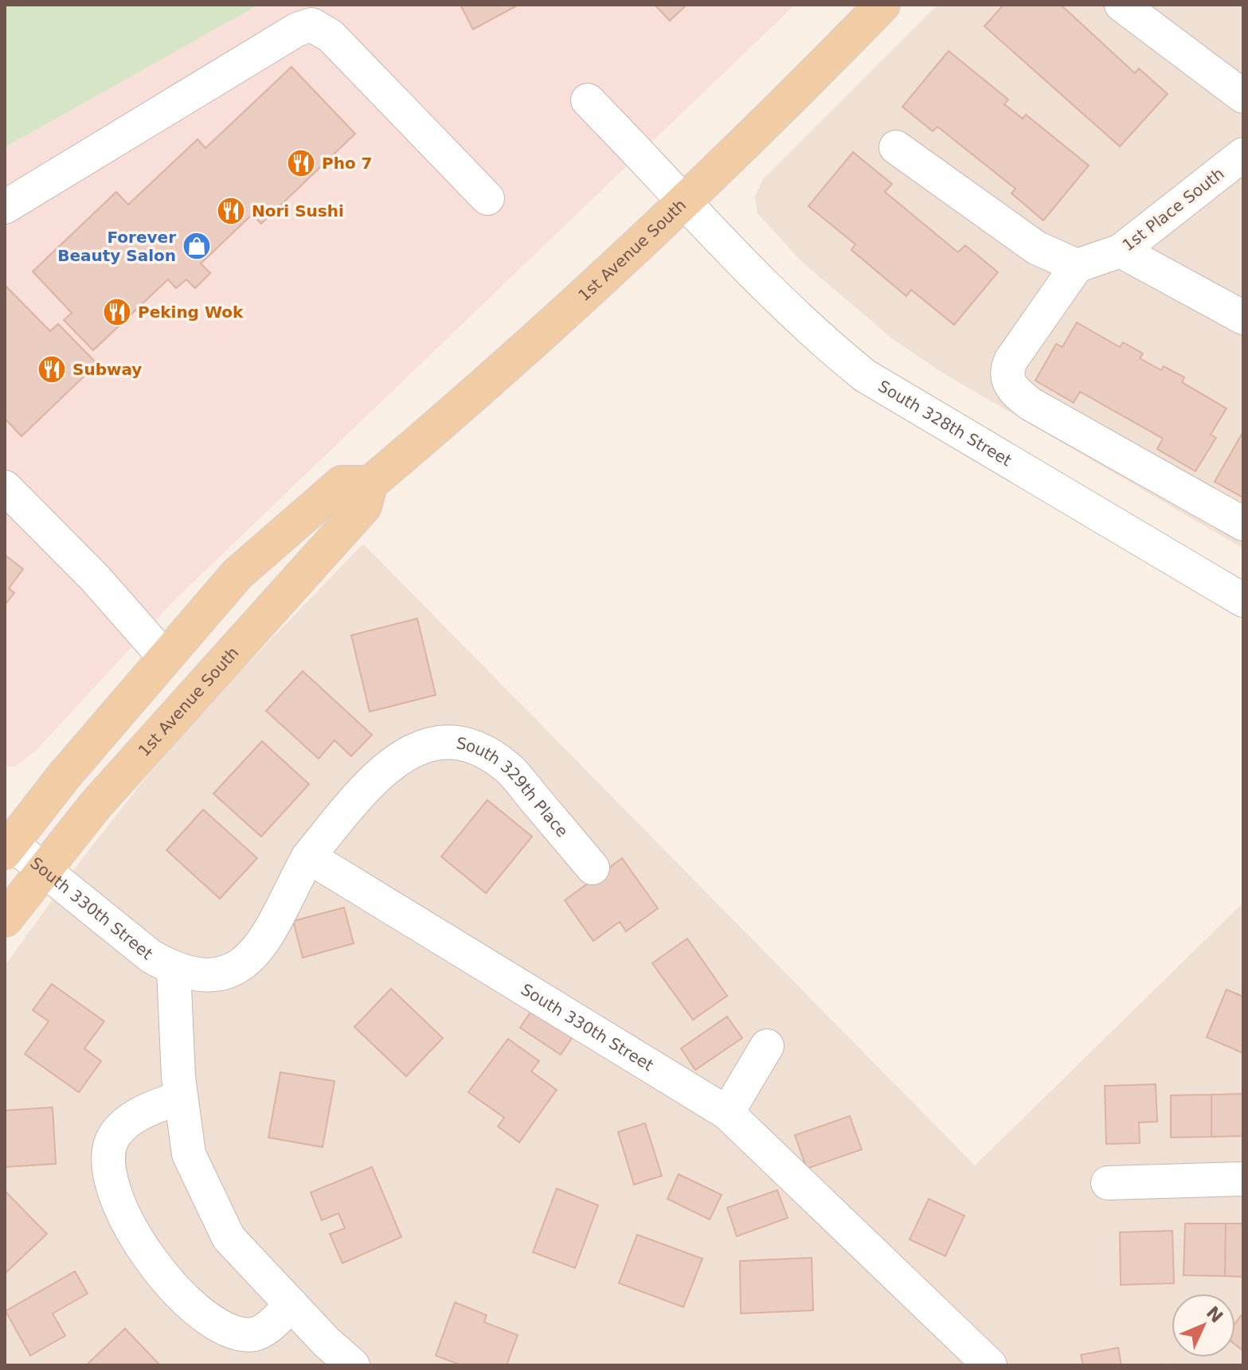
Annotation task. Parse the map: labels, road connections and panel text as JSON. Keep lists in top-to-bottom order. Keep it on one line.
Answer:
{"streets":{"main road":["1st Avenue South"],"street":["1st Place South","South 328th Street","South 329th Place","South 330th Street"]},"crossings":[["1st Avenue South","South 328th Street"],["1st Avenue South","South 330th Street"],["South 329th Place","South 330th Street"]],"places":{"restaurant":["Pho 7","Nori Sushi","Peking Wok","Subway"],"shop":["Forever Beauty Salon"]},"north":"top right"}
